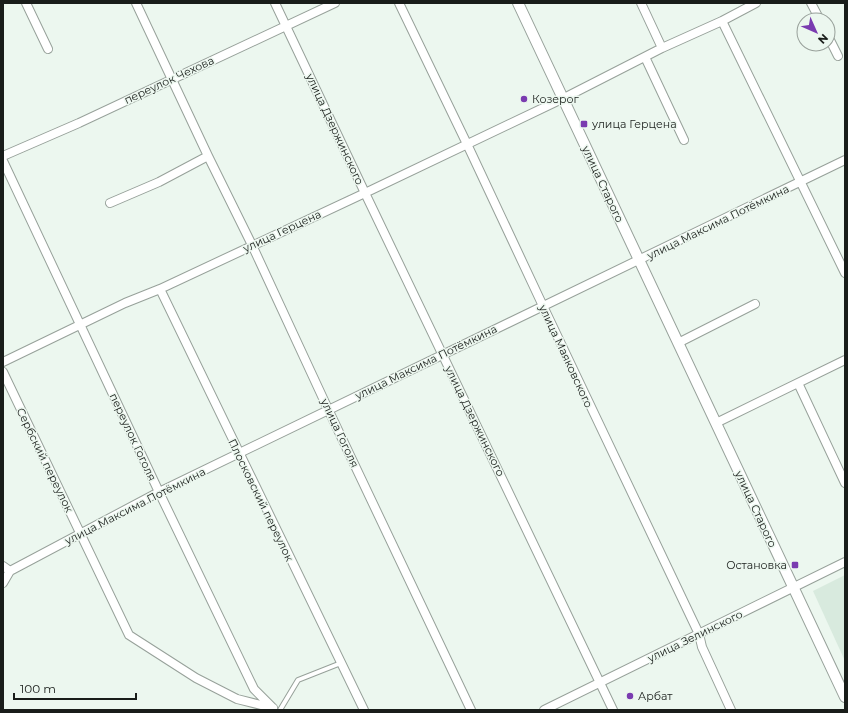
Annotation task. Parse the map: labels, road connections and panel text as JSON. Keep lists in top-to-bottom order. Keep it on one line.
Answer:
{"streets":{"street":["переулок Чехова","улица Дзержинского","улица Старого","улица Максима Потёмкина","улица Герцена","улица Маяковского","улица Гоголя","переулок Гоголя","Сербский переулок","Плосковский переулок","улица Зелинского"]},"crossings":[["переулок Чехова","улица Дзержинского"],["переулок Чехова","улица Гоголя"],["улица Дзержинского","улица Максима Потёмкина"],["улица Дзержинского","улица Герцена"],["улица Дзержинского","улица Зелинского"],["улица Старого","улица Максима Потёмкина"],["улица Старого","улица Герцена"],["улица Старого","улица Зелинского"],["улица Максима Потёмкина","улица Маяковского"],["улица Максима Потёмкина","улица Гоголя"],["улица Максима Потёмкина","переулок Гоголя"],["улица Максима Потёмкина","Сербский переулок"],["улица Максима Потёмкина","Плосковский переулок"],["улица Герцена","улица Маяковского"],["улица Герцена","улица Гоголя"],["улица Герцена","переулок Гоголя"],["улица Герцена","Плосковский переулок"],["улица Маяковского","улица Зелинского"],["переулок Гоголя","Сербский переулок"]],"places":{"other":["Козерог","Арбат"],"transit":["улица Герцена","Остановка"]},"scale_bar":"100 m","north":"bottom right"}
